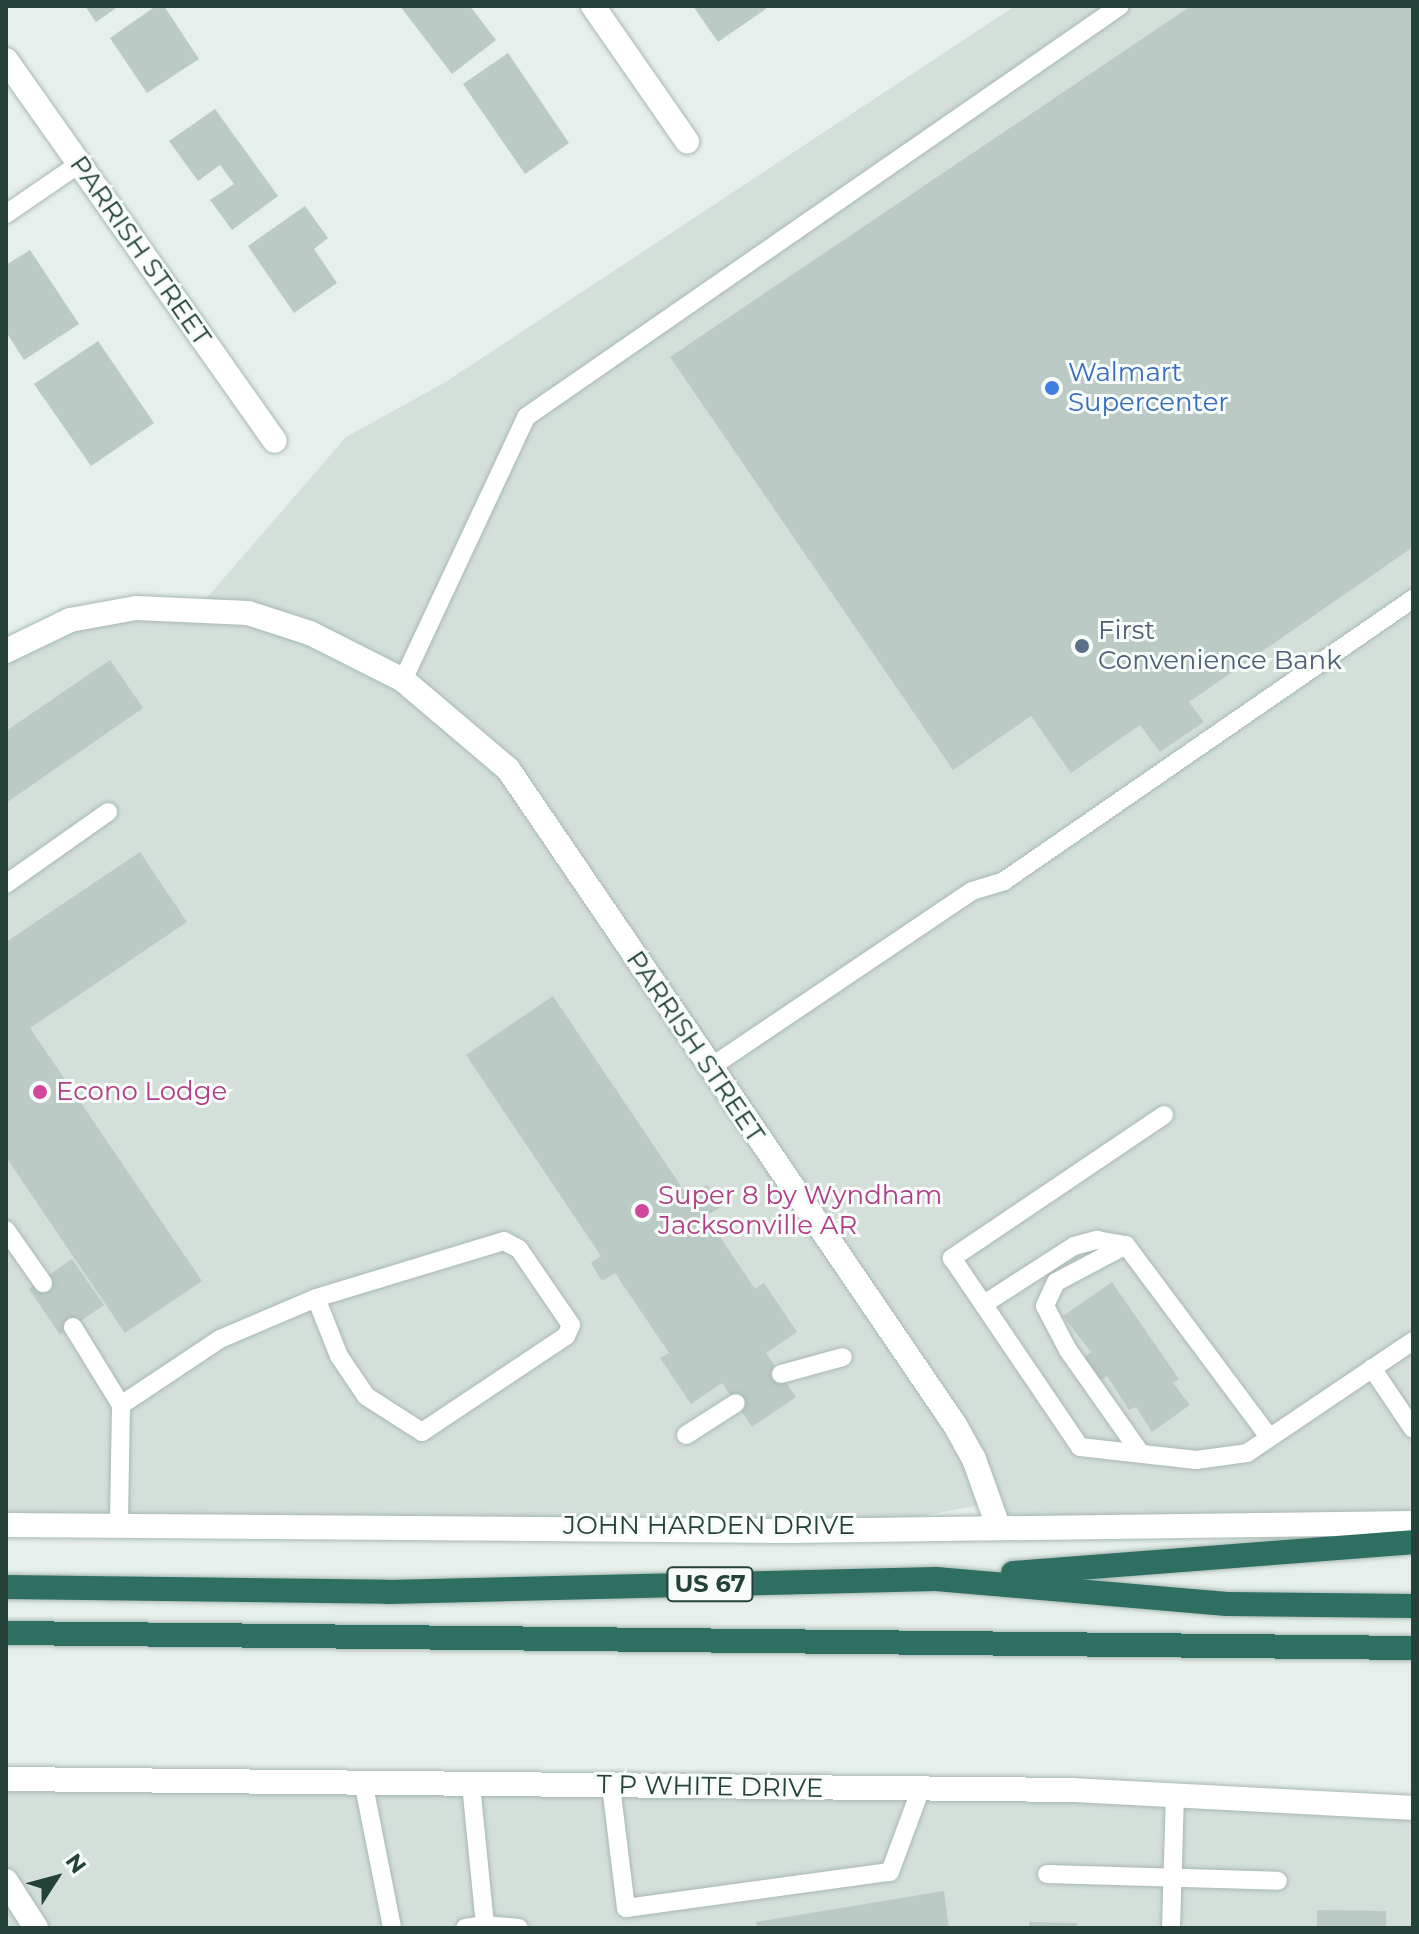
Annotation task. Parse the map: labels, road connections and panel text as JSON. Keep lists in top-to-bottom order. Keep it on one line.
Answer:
{"streets":{"highway":["US 67"],"main road":["PARRISH STREET","JOHN HARDEN DRIVE","T P WHITE DRIVE"]},"crossings":[["PARRISH STREET","JOHN HARDEN DRIVE"]],"places":["Walmart Supercenter","First Convenience Bank","Econo Lodge","Super 8 by Wyndham Jacksonville AR"],"north":"top right"}
